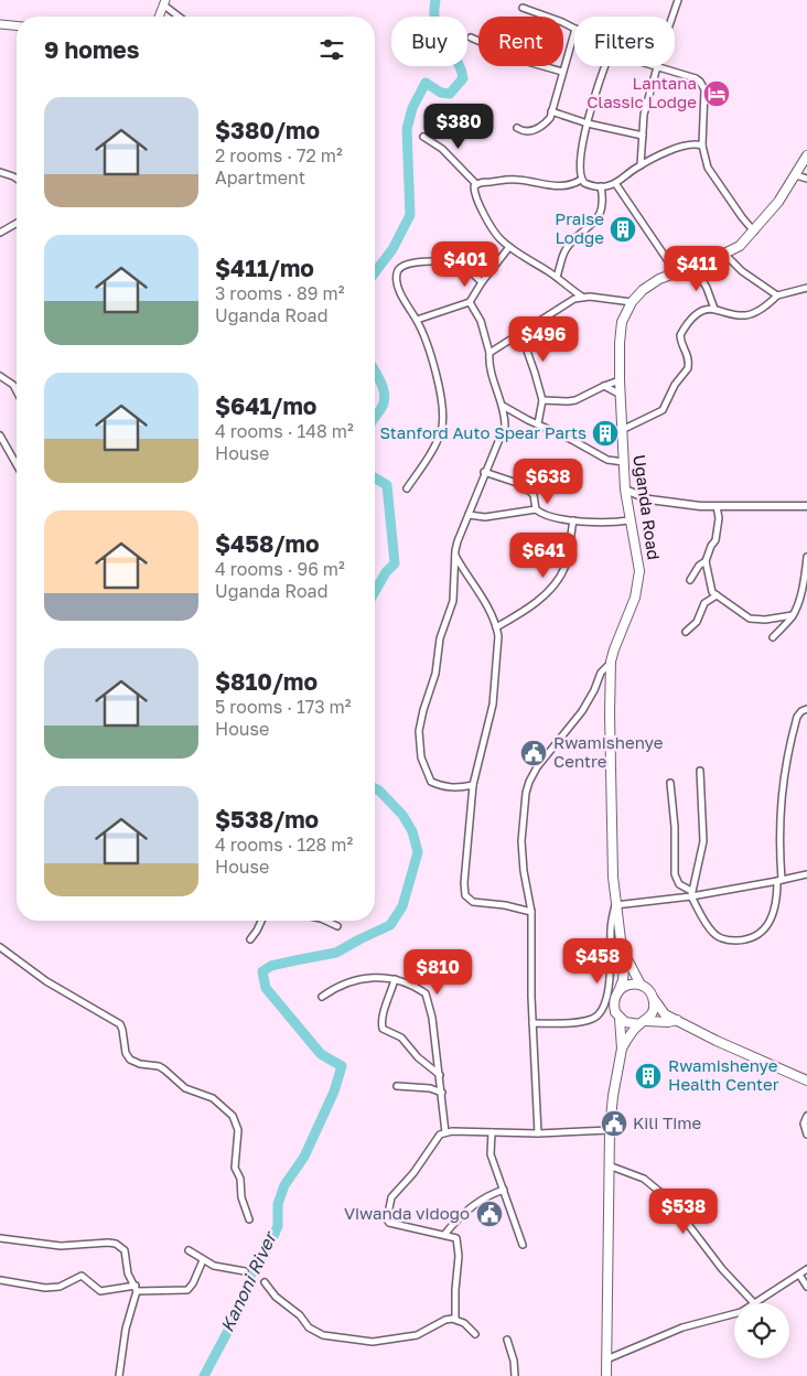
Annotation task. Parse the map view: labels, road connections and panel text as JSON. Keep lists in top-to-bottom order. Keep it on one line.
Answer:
{"streets":{"main road":["Uganda Road"]},"water":["Kanoni River"],"places":{"hotel":["Lantana Classic Lodge"],"building":["Praise Lodge","Stanford Auto Spear Parts","Rwamishenye Health Center"],"public building":["Rwamishenye Centre","Kili Time","Viwanda vidogo"]},"page":{"chip":["Buy","Rent","Filters"],"heading":"9 homes","list":[{"name":"$380/mo","note":"2 rooms · 72 m² · Apartment"},{"name":"$411/mo","note":"3 rooms · 89 m² · Uganda Road"},{"name":"$641/mo","note":"4 rooms · 148 m² · House"},{"name":"$458/mo","note":"4 rooms · 96 m² · Uganda Road"},{"name":"$810/mo","note":"5 rooms · 173 m² · House"},{"name":"$538/mo","note":"4 rooms · 128 m² · House"}],"price":["$380","$401","$411","$496","$638","$641","$458","$810","$538"]}}
